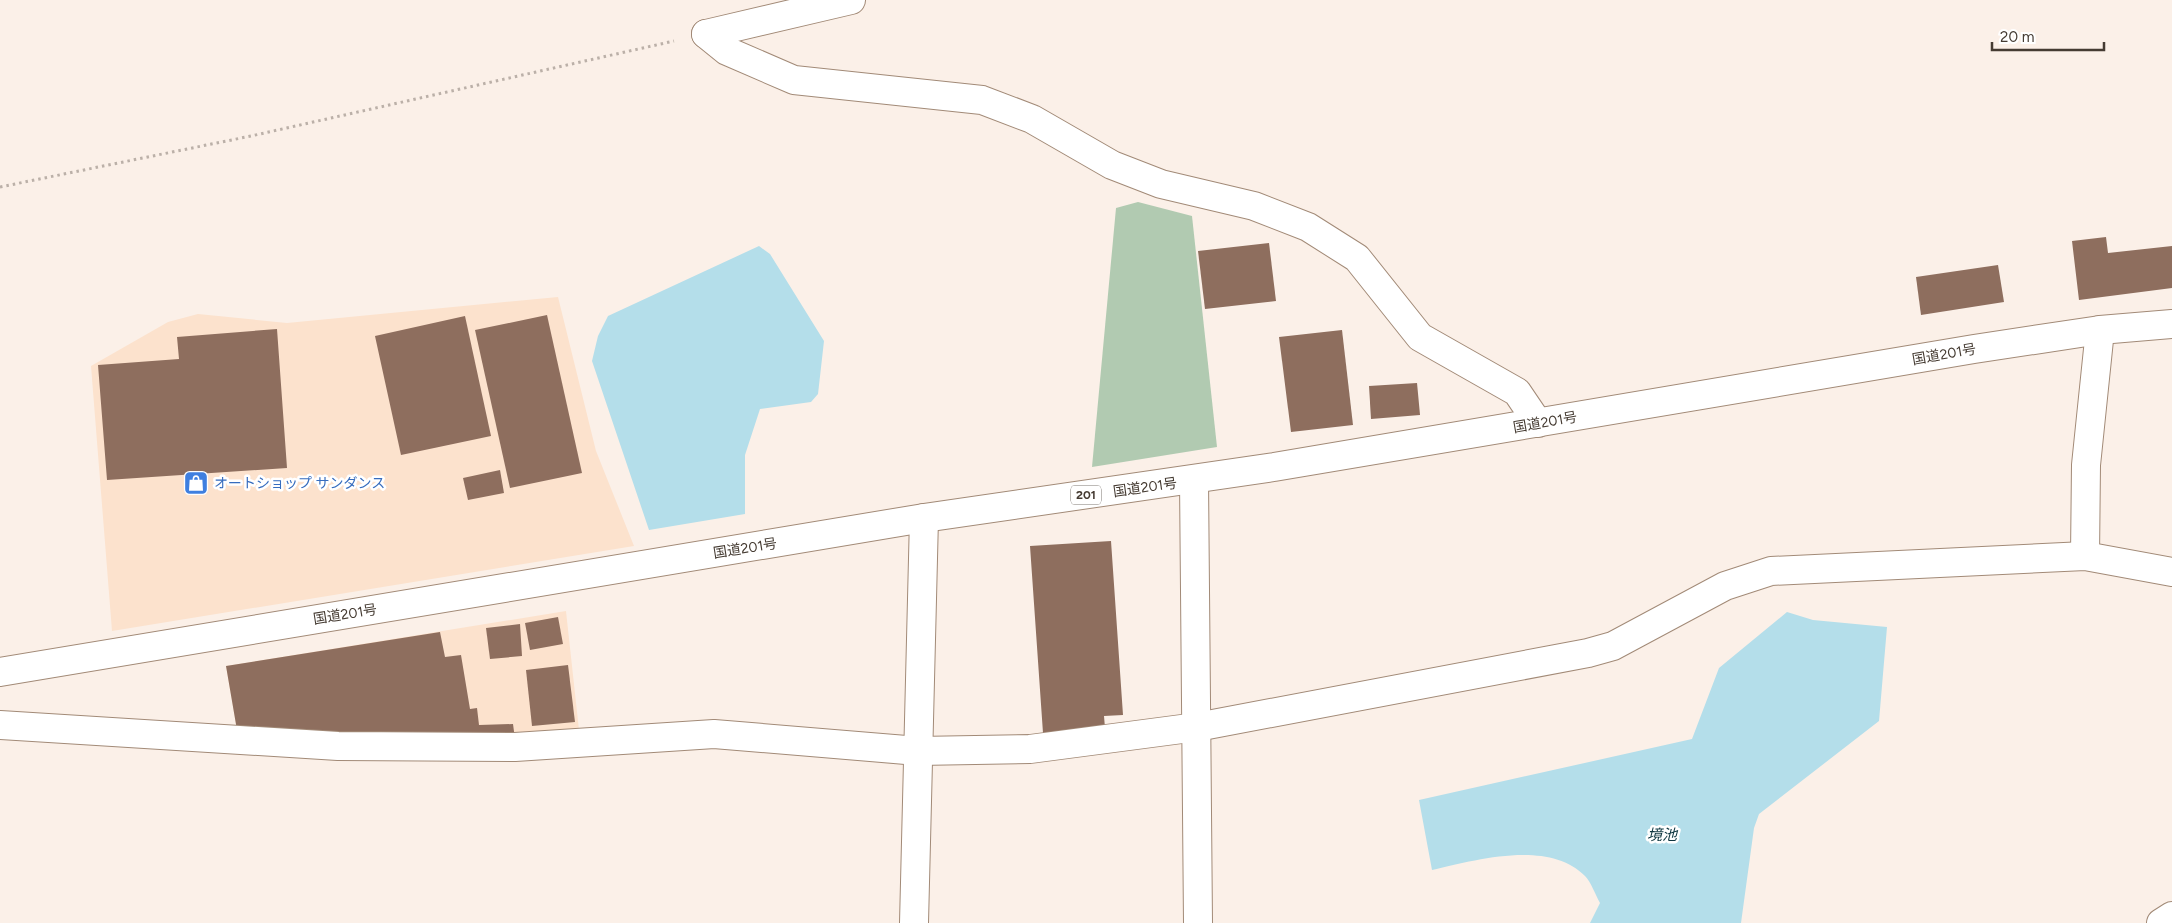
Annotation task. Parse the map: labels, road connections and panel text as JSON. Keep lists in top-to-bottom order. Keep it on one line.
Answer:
{"streets":{"main road":["国道201号","201"]},"water":["境池"],"places":{"shop":["オートショップ サンダンス"]},"scale_bar":"20 m"}
